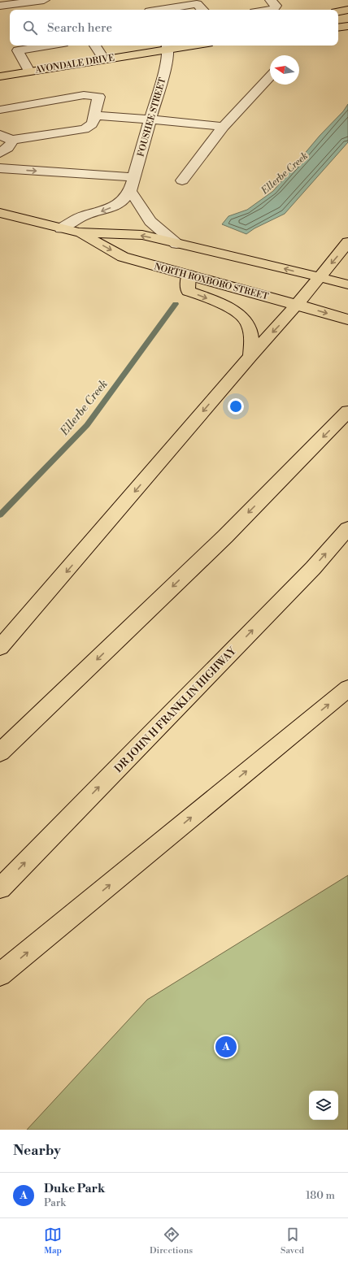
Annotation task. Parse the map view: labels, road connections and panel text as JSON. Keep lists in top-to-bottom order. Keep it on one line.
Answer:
{"streets":{"main road":["AVONDALE DRIVE","NORTH ROXBORO STREET","DR JOHN H FRANKLIN HIGHWAY"],"street":["FOUSHEE STREET"]},"crossings":[["AVONDALE DRIVE","FOUSHEE STREET"],["FOUSHEE STREET","NORTH ROXBORO STREET"]],"water":["Ellerbe Creek"],"north":"left","page":{"search":"Search here","pins":"A","heading":"Nearby","list":[{"mark":"A","name":"Duke Park","note":"Park","value":"180 m"}],"nav":["Map","Directions","Saved"]}}
